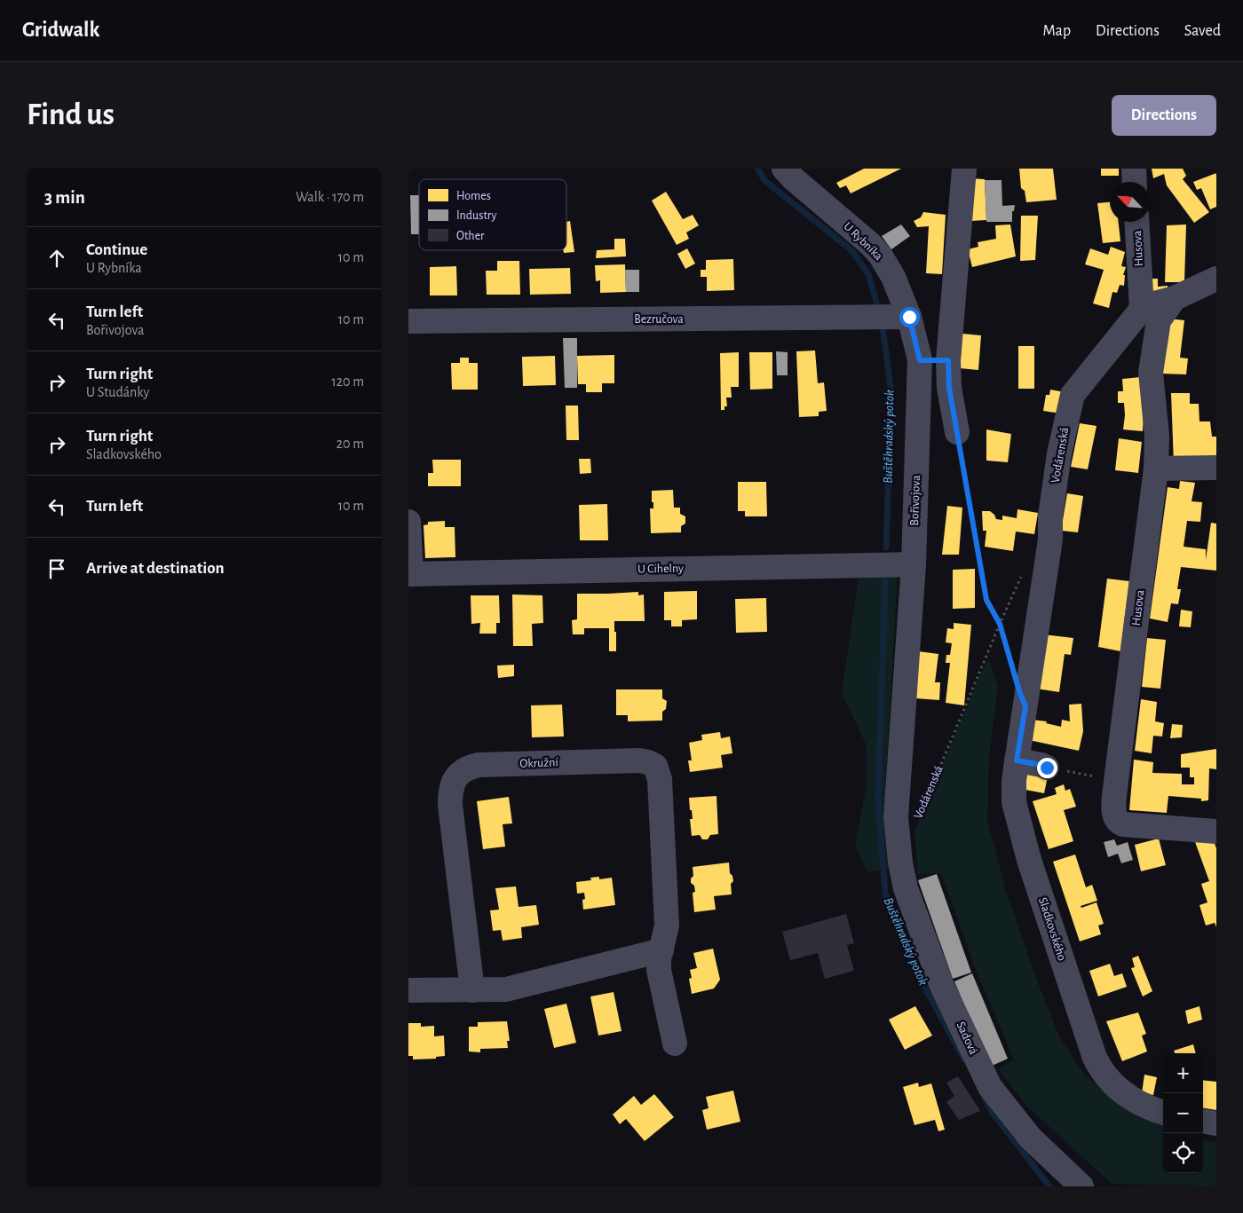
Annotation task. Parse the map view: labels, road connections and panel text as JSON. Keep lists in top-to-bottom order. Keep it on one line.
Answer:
{"streets":{"street":["U Rybníka","Husova","Bezručova","Vodárenská","Bořivojova","U Cihelny","Okružní","Sladkovského","Sadová"]},"crossings":[["U Rybníka","Bezručova"],["U Rybníka","Bořivojova"],["Husova","Vodárenská"],["Vodárenská","Sladkovského"],["Bořivojova","U Cihelny"],["Bořivojova","Sadová"]],"water":["Buštěhradský potok"],"legend":["Homes","Industry","Other"],"north":"top left","page":{"header":"Gridwalk","nav":["Map","Directions","Saved"],"buttons":"Directions","title":"Find us","heading":["3 min","Walk · 170 m"],"list":[["Continue","U Rybníka","10 m"],["Turn left","Bořivojova","10 m"],["Turn right","U Studánky","120 m"],["Turn right","Sladkovského","20 m"],["Turn left","10 m"],"Arrive at destination"],"map_buttons":["+","−"]}}
